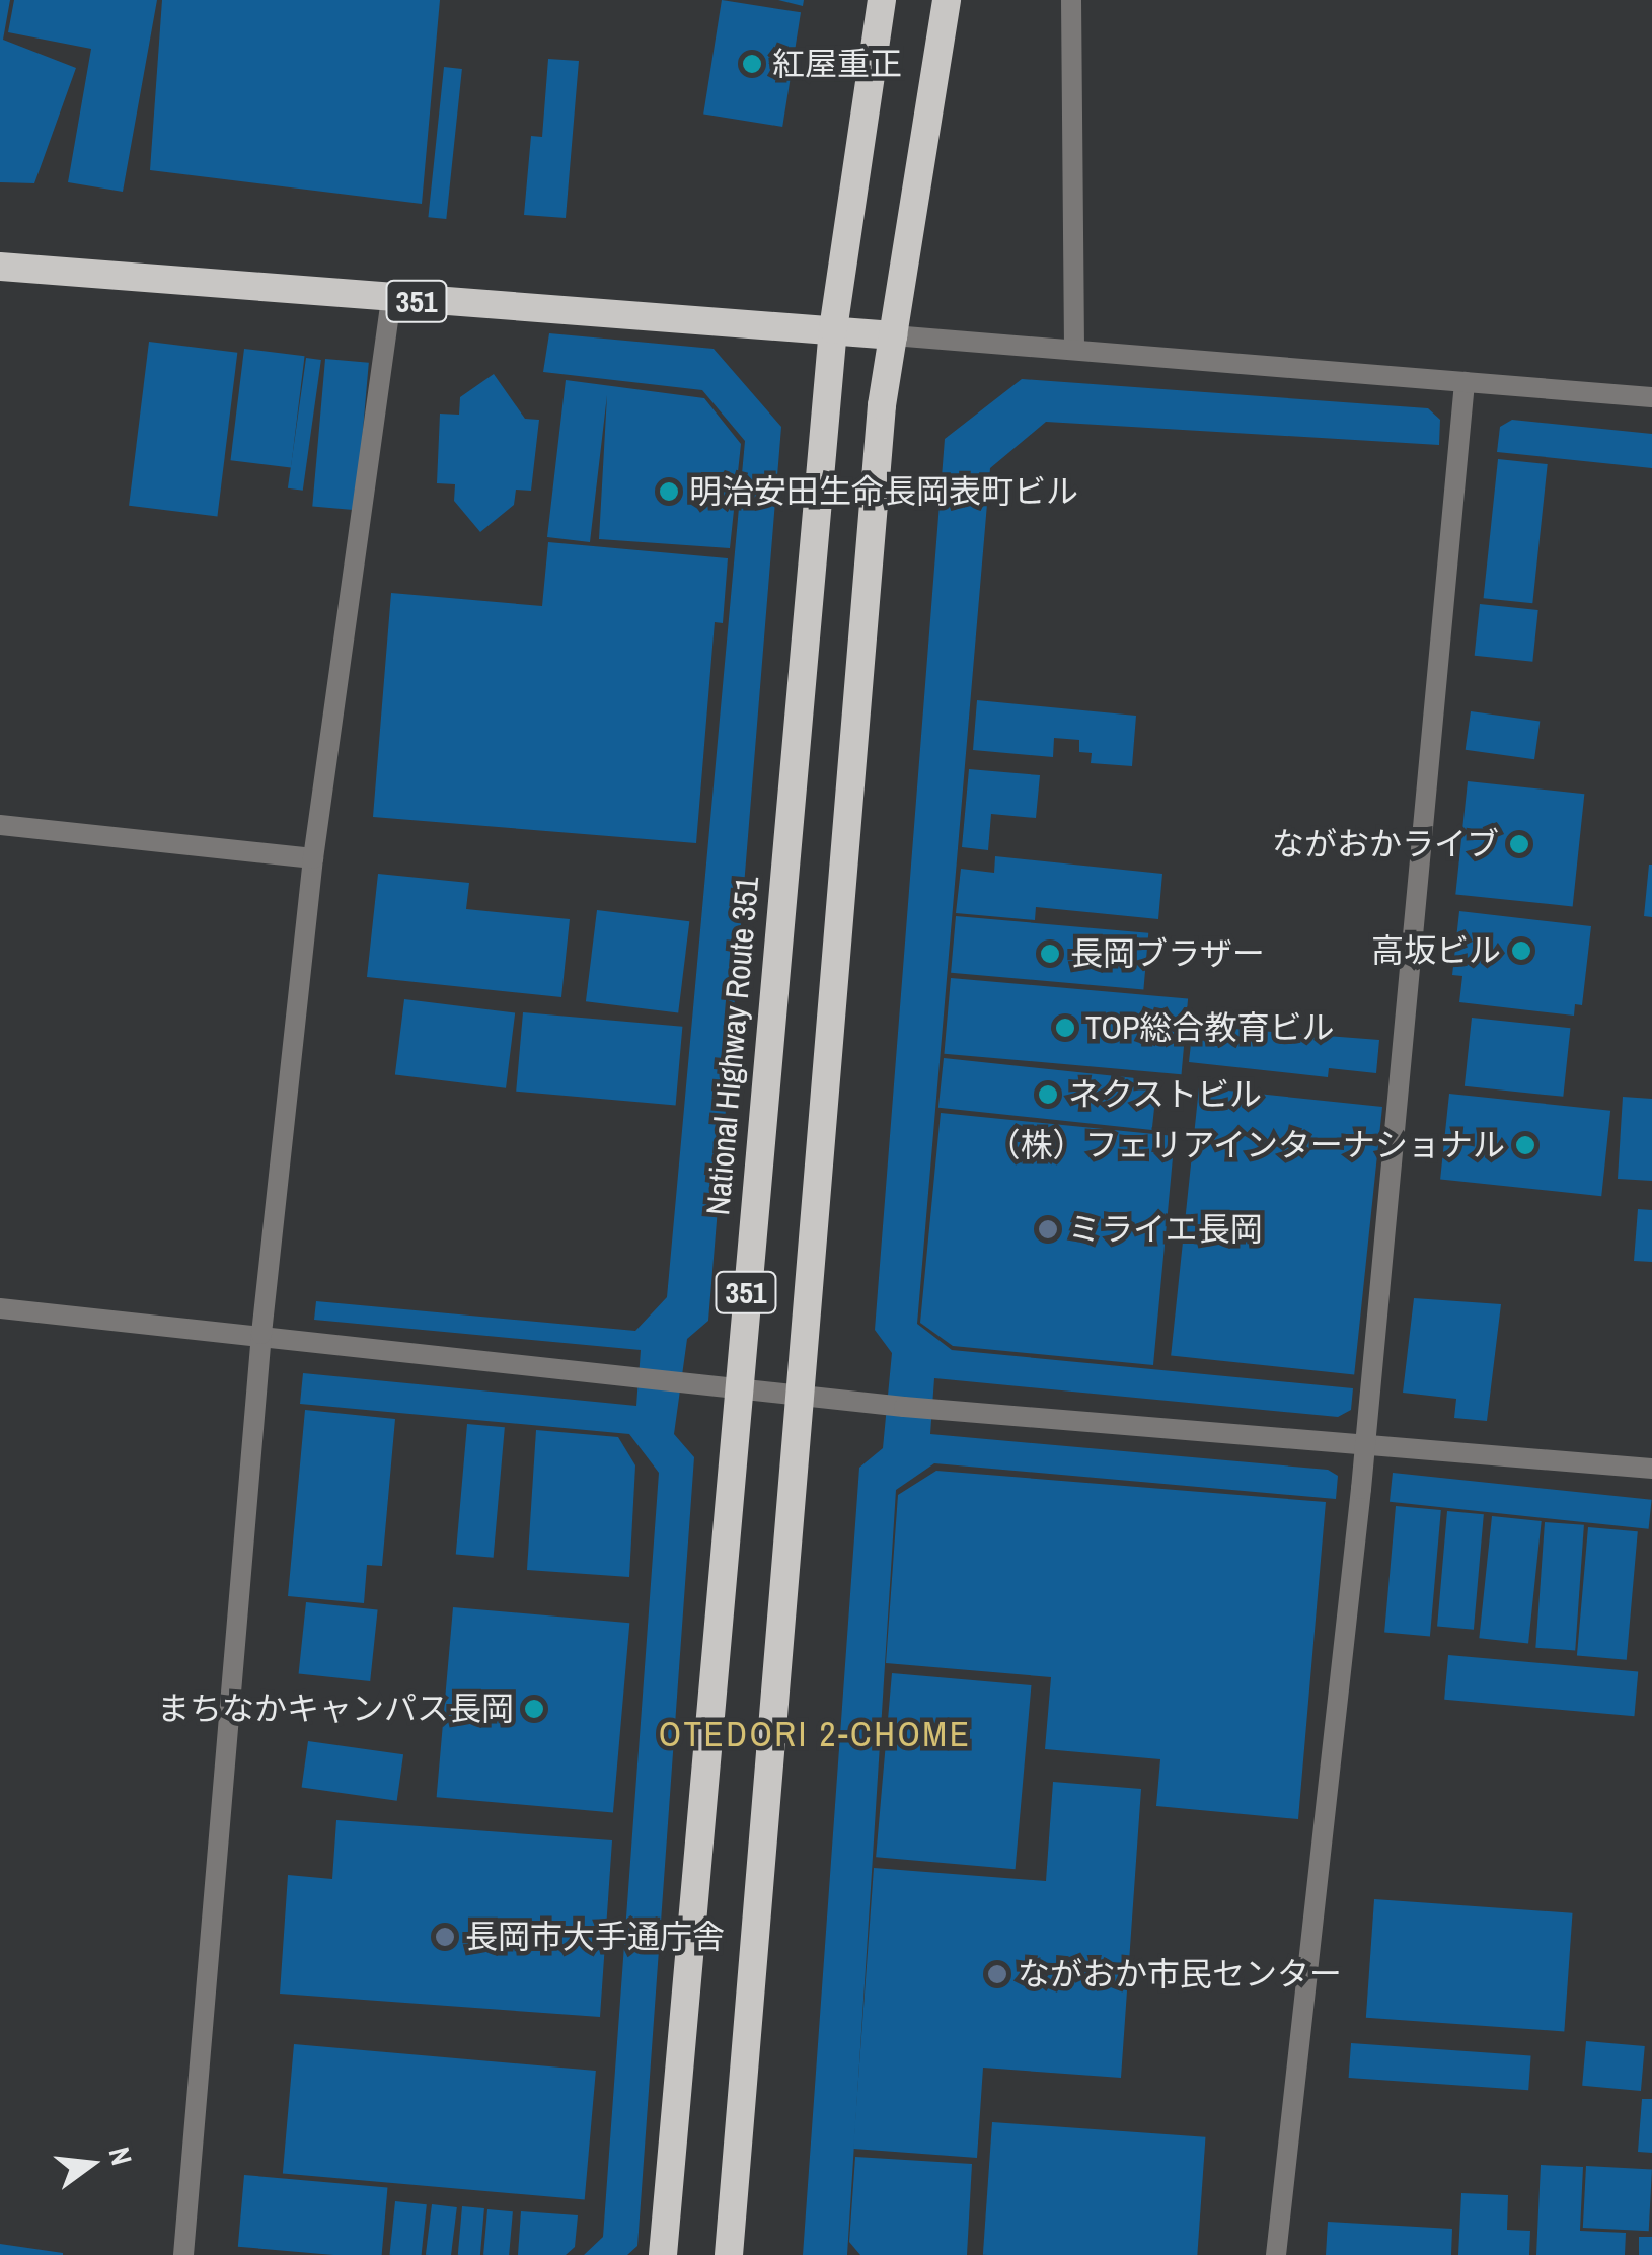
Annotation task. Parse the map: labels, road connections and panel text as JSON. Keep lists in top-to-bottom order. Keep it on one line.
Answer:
{"streets":{"highway":["351","National Highway Route 351"]},"crossings":[["351","National Highway Route 351"]],"districts":["OTEDORI 2-CHOME"],"places":["紅屋重正","明治安田生命長岡表町ビル","ながおかライブ","高坂ビル","長岡ブラザー","TOP総合教育ビル","ネクストビル","（株）フェリアインターナショナル","ミライエ長岡","まちなかキャンパス長岡","長岡市大手通庁舎","ながおか市民センター"],"north":"right"}
